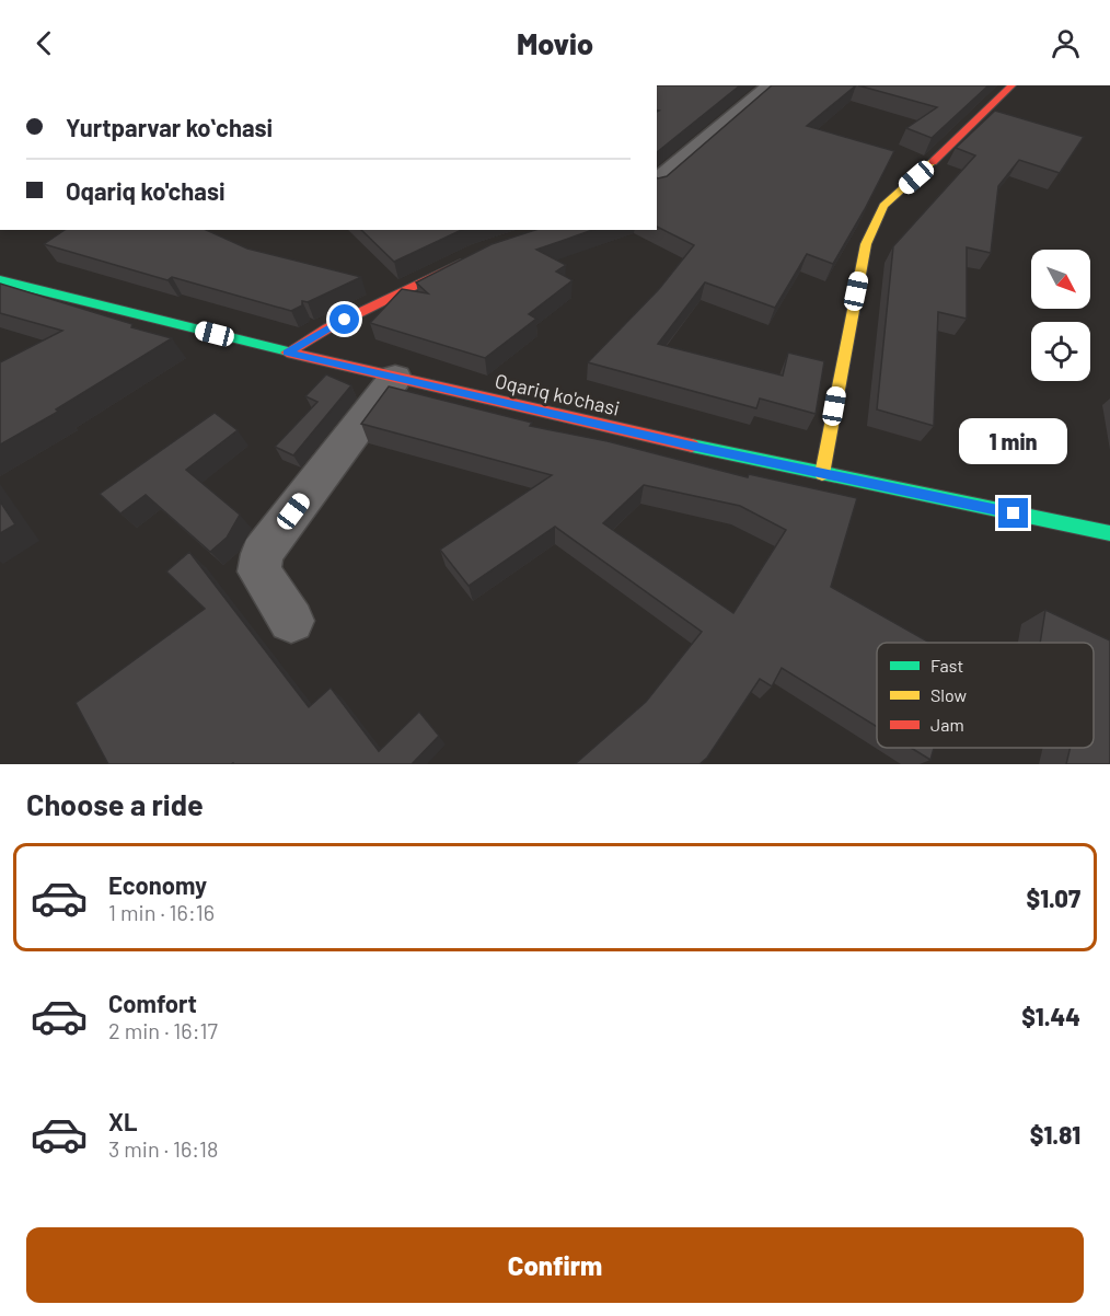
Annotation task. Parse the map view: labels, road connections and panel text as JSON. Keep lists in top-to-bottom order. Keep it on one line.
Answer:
{"streets":{"street":["Oqariq ko'chasi"]},"legend":["Fast","Slow","Jam"],"north":"bottom right","page":{"header":"Movio","banner":["Yurtparvar koʻchasi","Oqariq ko'chasi"],"bubble":"1 min","heading":"Choose a ride","list":[{"name":"Economy","note":"1 min · 16:16","value":"$1.07"},{"name":"Comfort","note":"2 min · 16:17","value":"$1.44"},{"name":"XL","note":"3 min · 16:18","value":"$1.81"}],"buttons":"Confirm"}}
